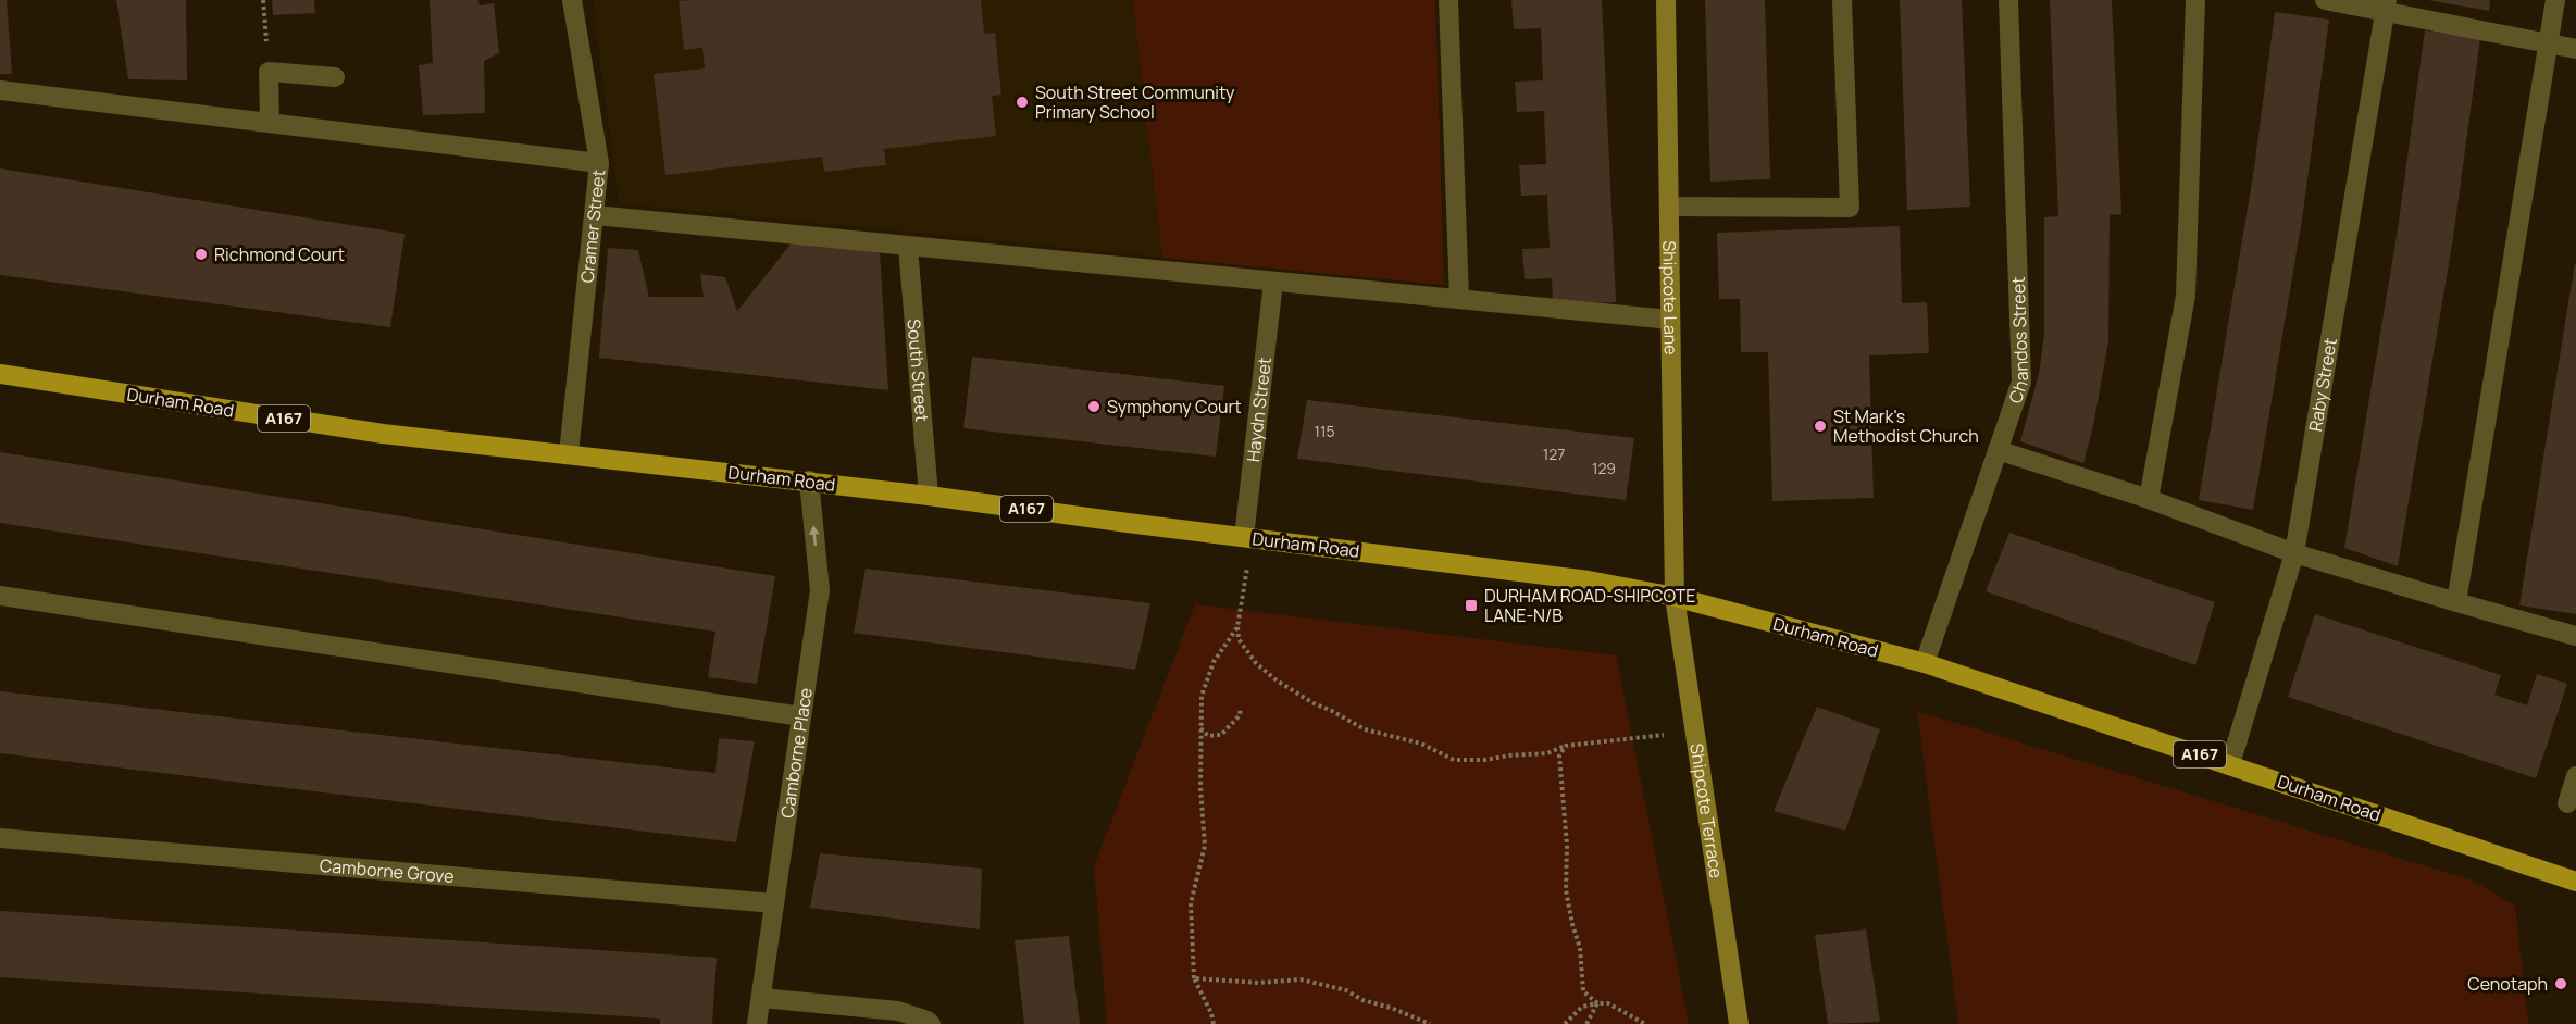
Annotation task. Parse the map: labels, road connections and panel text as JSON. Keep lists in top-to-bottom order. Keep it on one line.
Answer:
{"streets":{"main road":["Durham Road","A167"],"street":["Cramer Street","Shipcote Lane","Chandos Street","South Street","Raby Street","Haydn Street","Camborne Place","Shipcote Terrace","Camborne Grove"]},"crossings":[["Cramer Street","Durham Road"],["Shipcote Lane","Durham Road"],["Shipcote Lane","Shipcote Terrace"],["Chandos Street","Durham Road"],["South Street","Durham Road"],["Raby Street","Durham Road"],["Durham Road","Haydn Street"],["Durham Road","Camborne Place"],["Durham Road","Shipcote Terrace"],["Camborne Place","Camborne Grove"]],"one_way":["Camborne Place"],"places":{"other":["South Street Community Primary School","Richmond Court","Symphony Court","St Mark's Methodist Church","Cenotaph"],"transit":["DURHAM ROAD-SHIPCOTE LANE-N/B"]},"house_numbers":["115","127","129"]}
